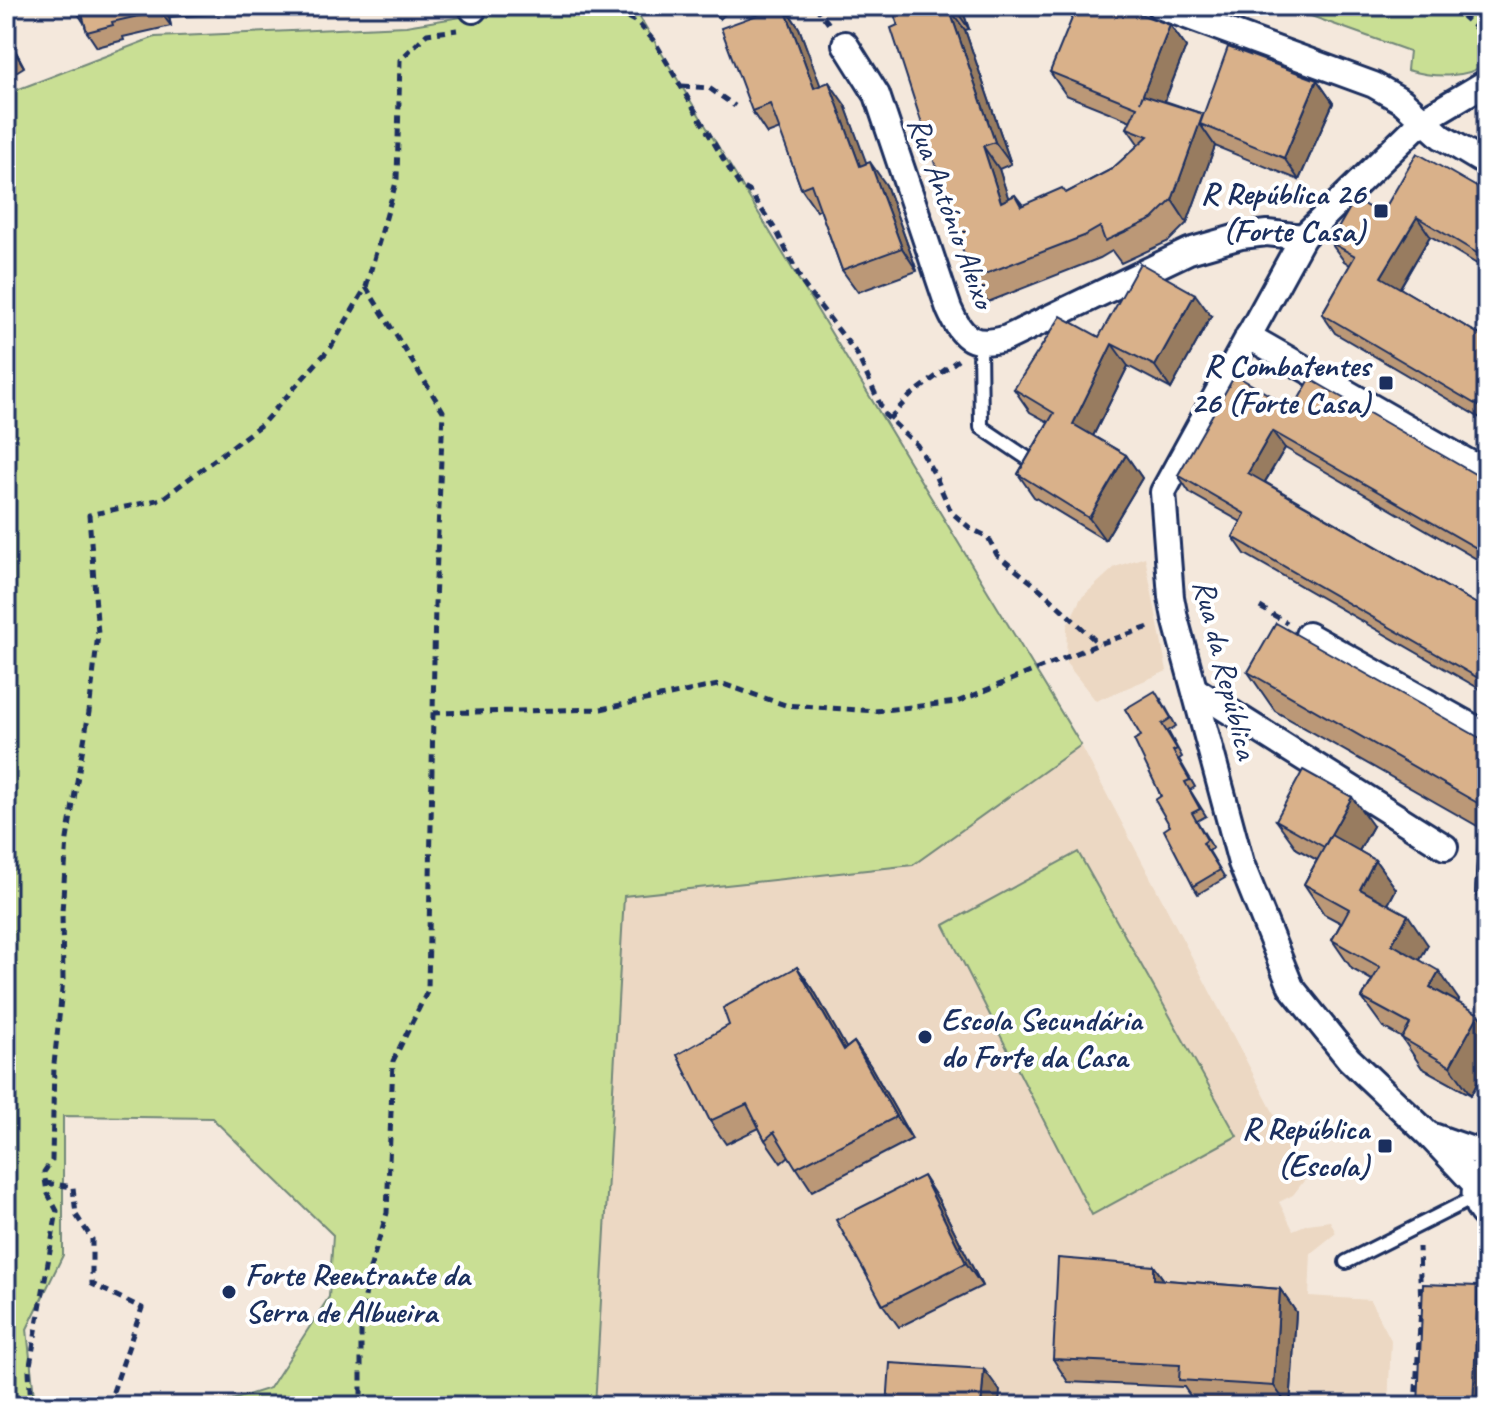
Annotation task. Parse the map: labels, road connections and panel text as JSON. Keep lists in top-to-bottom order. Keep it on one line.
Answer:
{"streets":{"street":["Rua António Aleixo","Rua da República"]},"crossings":[["Rua António Aleixo","Rua da República"]],"places":{"transit":["R República 26 (Forte Casa)","R Combatentes 26 (Forte Casa)","R República (Escola)"],"other":["Escola Secundária do Forte da Casa","Forte Reentrante da Serra de Albueira"]}}
